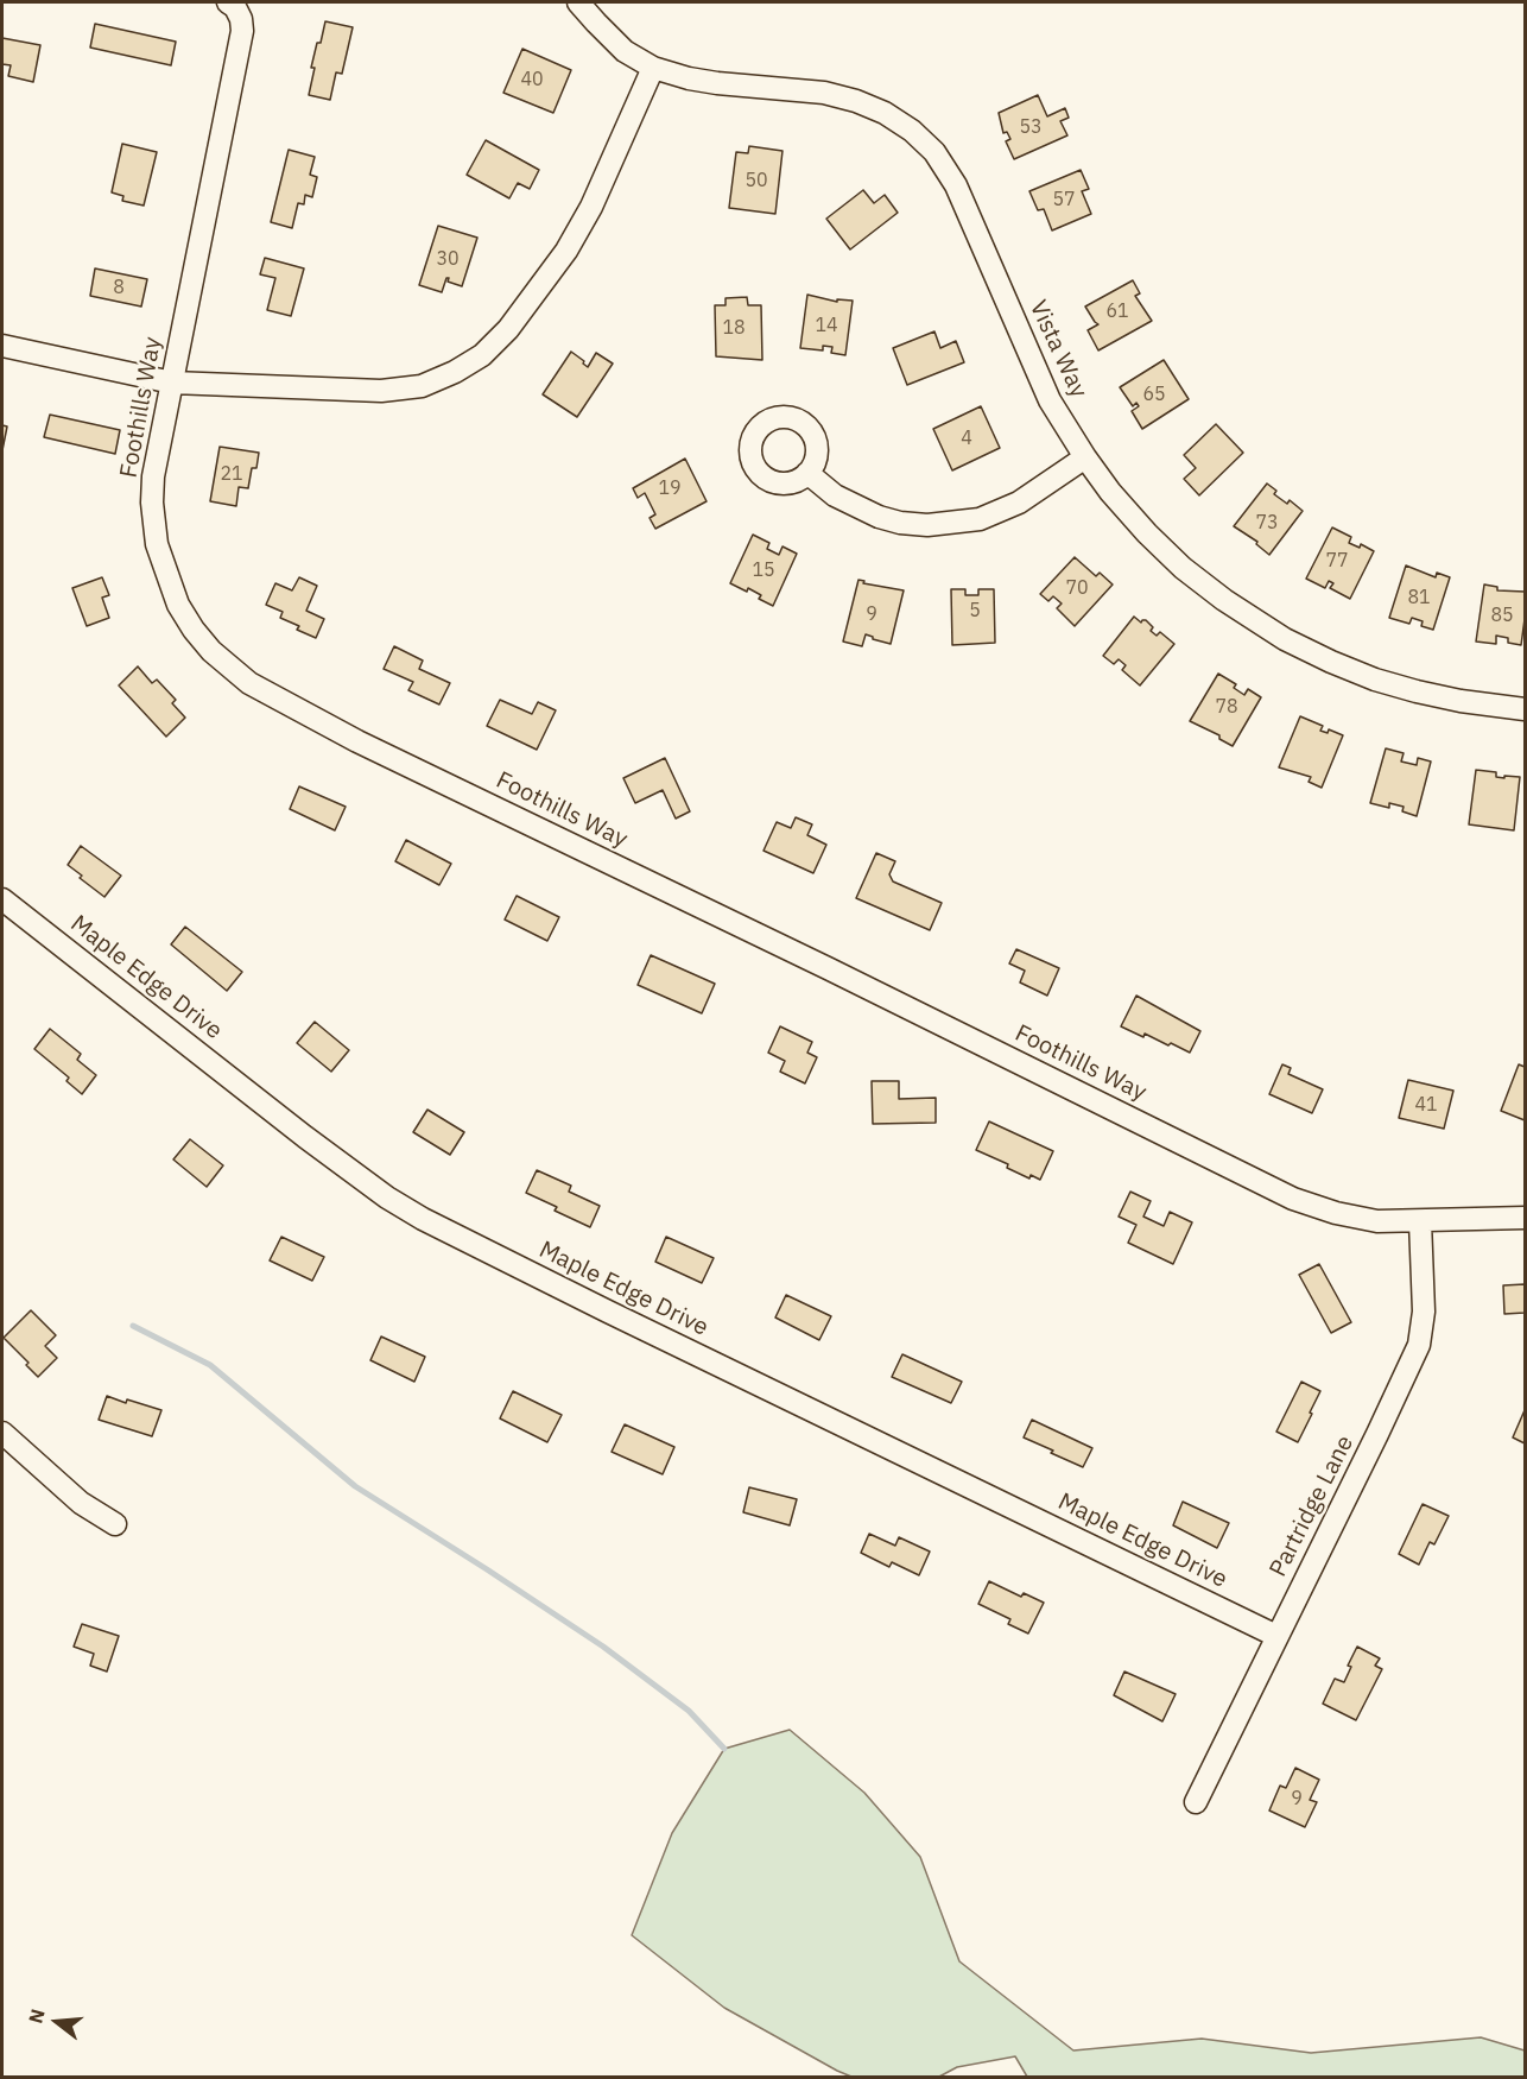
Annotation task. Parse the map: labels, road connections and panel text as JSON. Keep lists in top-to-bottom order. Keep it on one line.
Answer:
{"streets":{"street":["Vista Way","Foothills Way","Maple Edge Drive","Partridge Lane"]},"crossings":[["Foothills Way","Partridge Lane"],["Maple Edge Drive","Partridge Lane"]],"house_numbers":["40","53","50","57","30","8","61","14","18","65","4","21","19","73","77","15","70","81","5","9","85","78","41","9"],"north":"left"}
